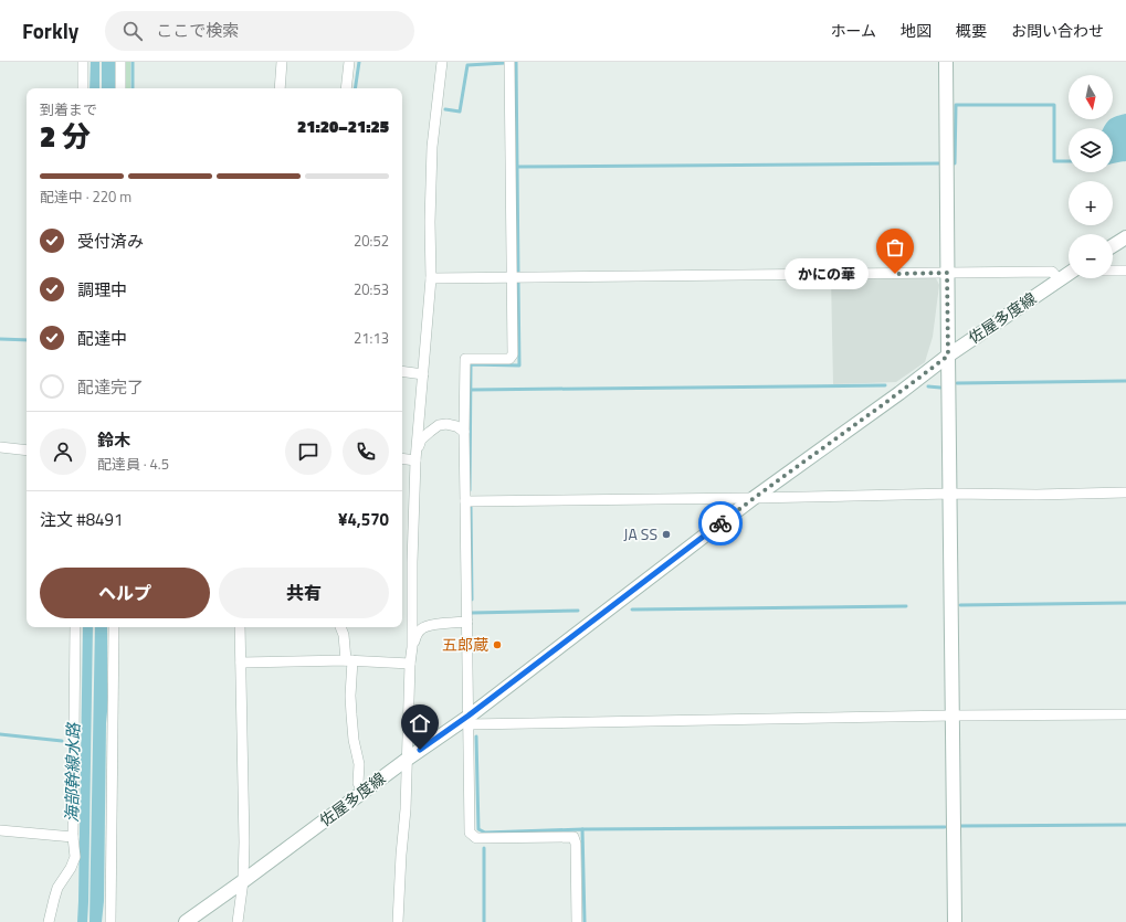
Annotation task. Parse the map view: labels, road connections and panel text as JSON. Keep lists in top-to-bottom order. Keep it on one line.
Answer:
{"streets":{"main road":["佐屋多度線"]},"water":["海部幹線水路"],"places":["かにの華","JA SS","五郎蔵"],"north":"bottom","page":{"header":"Forkly","search":"ここで検索","nav":["ホーム","地図","概要","お問い合わせ"],"map_buttons":["+","−"],"heading":["2 分","到着まで","21:20–21:25"],"panel":["鈴木","配達員 · 4.5","注文 #8491","¥4,570"],"bar":"配達中 · 220 m","list":[["受付済み","20:52"],["調理中","20:53"],["配達中","21:13"],"配達完了"],"bubble":"かにの華","buttons":["ヘルプ","共有"]}}
